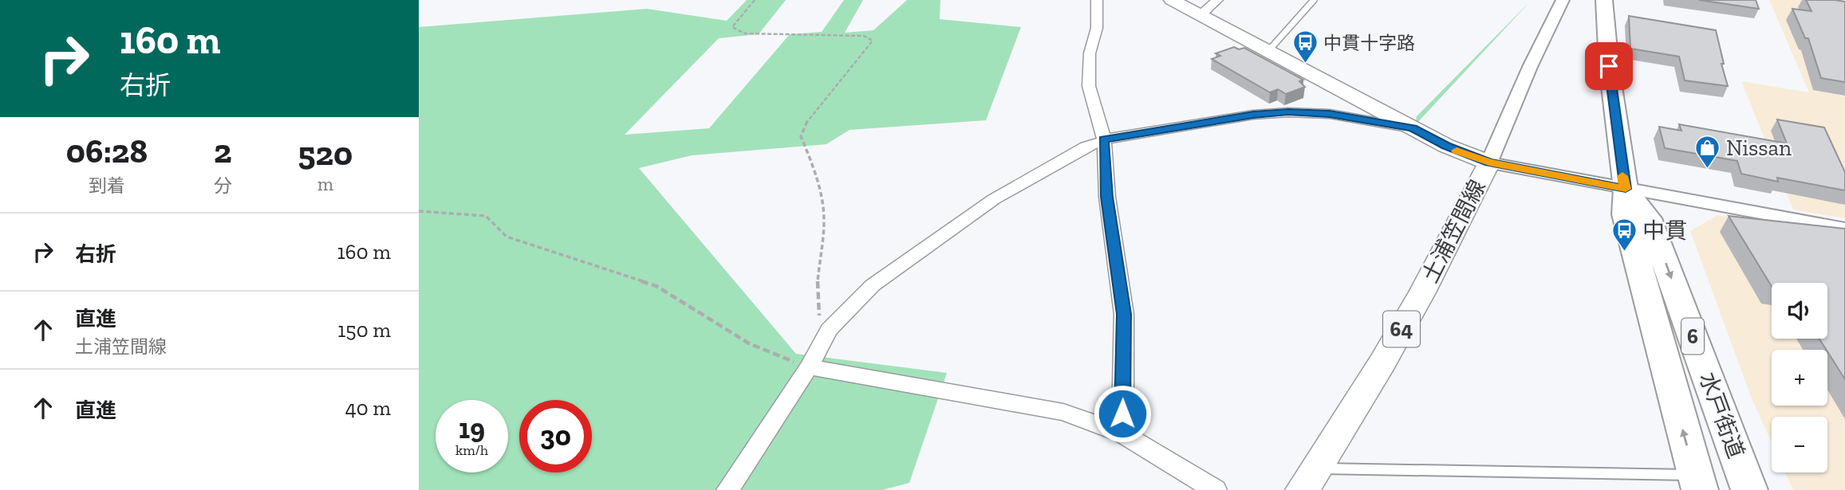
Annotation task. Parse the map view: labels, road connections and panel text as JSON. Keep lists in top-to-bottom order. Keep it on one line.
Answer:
{"streets":{"highway":["6","水戸街道"],"main road":["土浦笠間線","64"]},"places":{"bus stop":["中貫十字路","中貫"],"shop":["Nissan"]},"page":{"turn":["160 m","右折"],"eta":["06:28","到着","2","分","520","m"],"list":[{"name":"右折","value":"160 m"},{"name":"直進","note":"土浦笠間線","value":"150 m"},{"name":"直進","value":"40 m"}],"map_buttons":["+","−"],"speed":"19 km/h","limit":"30"}}
